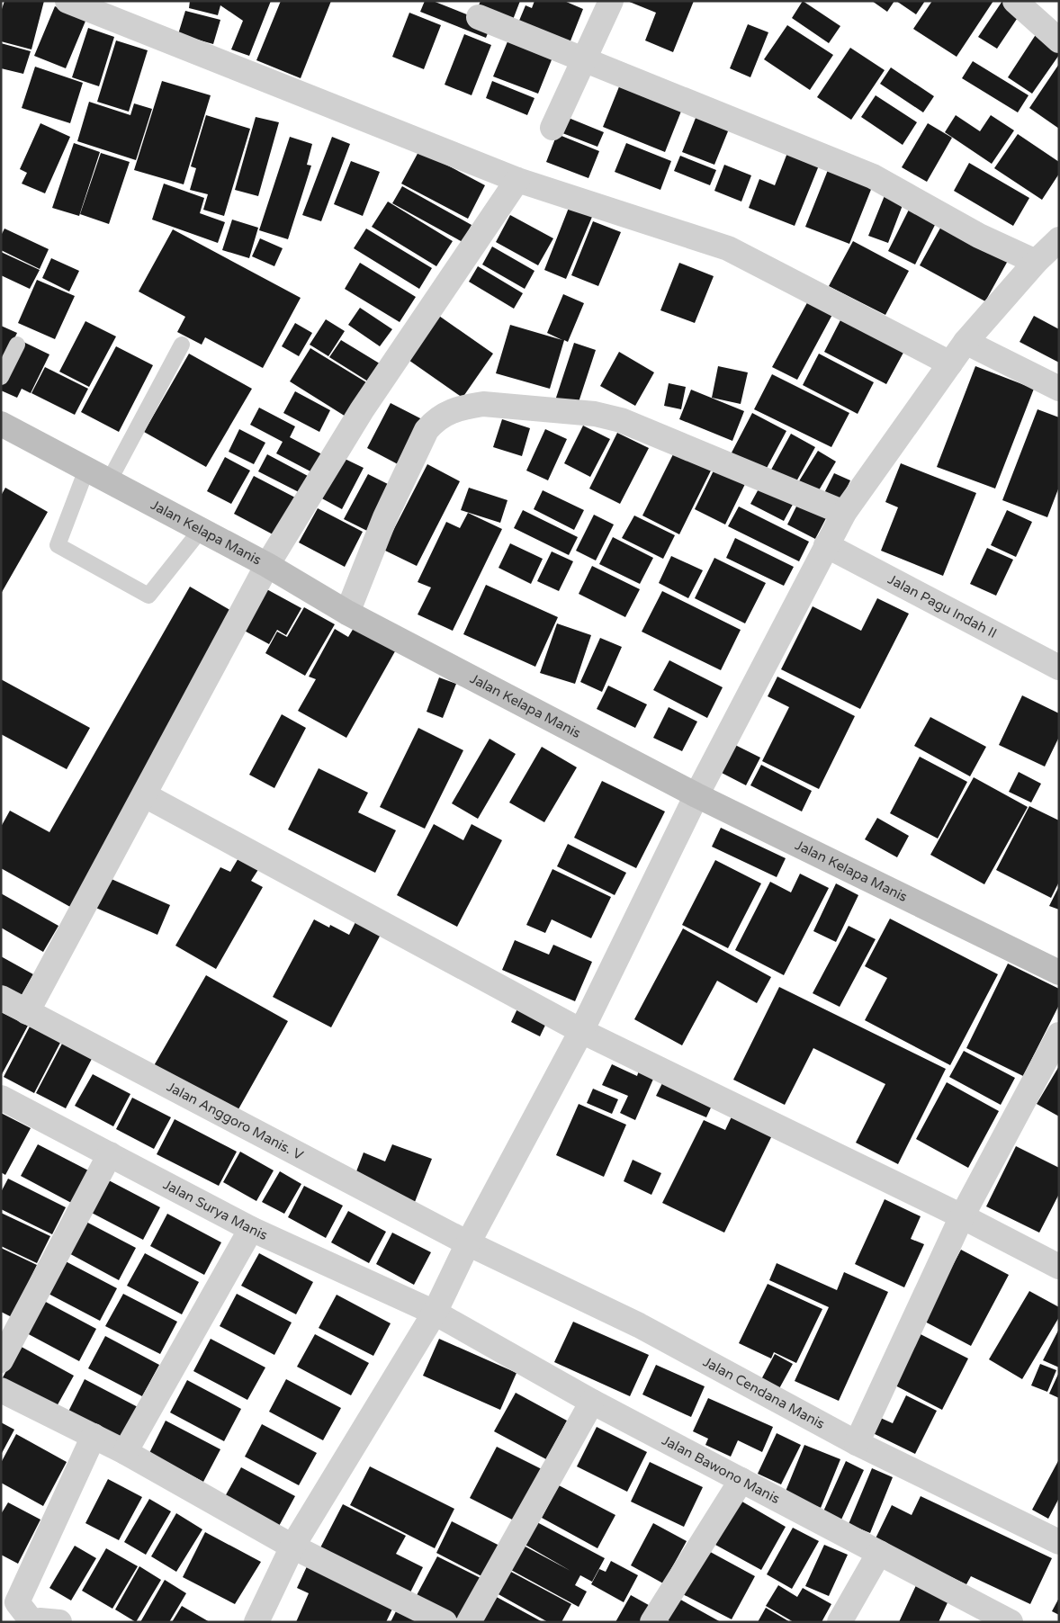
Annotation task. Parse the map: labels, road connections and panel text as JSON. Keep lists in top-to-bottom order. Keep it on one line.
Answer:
{"streets":{"street":["Jalan Kelapa Manis","Jalan Pagu Indah II","Jalan Anggoro Manis. V","Jalan Surya Manis","Jalan Cendana Manis","Jalan Bawono Manis"]},"crossings":[["Jalan Anggoro Manis. V","Jalan Cendana Manis"],["Jalan Surya Manis","Jalan Bawono Manis"]]}
